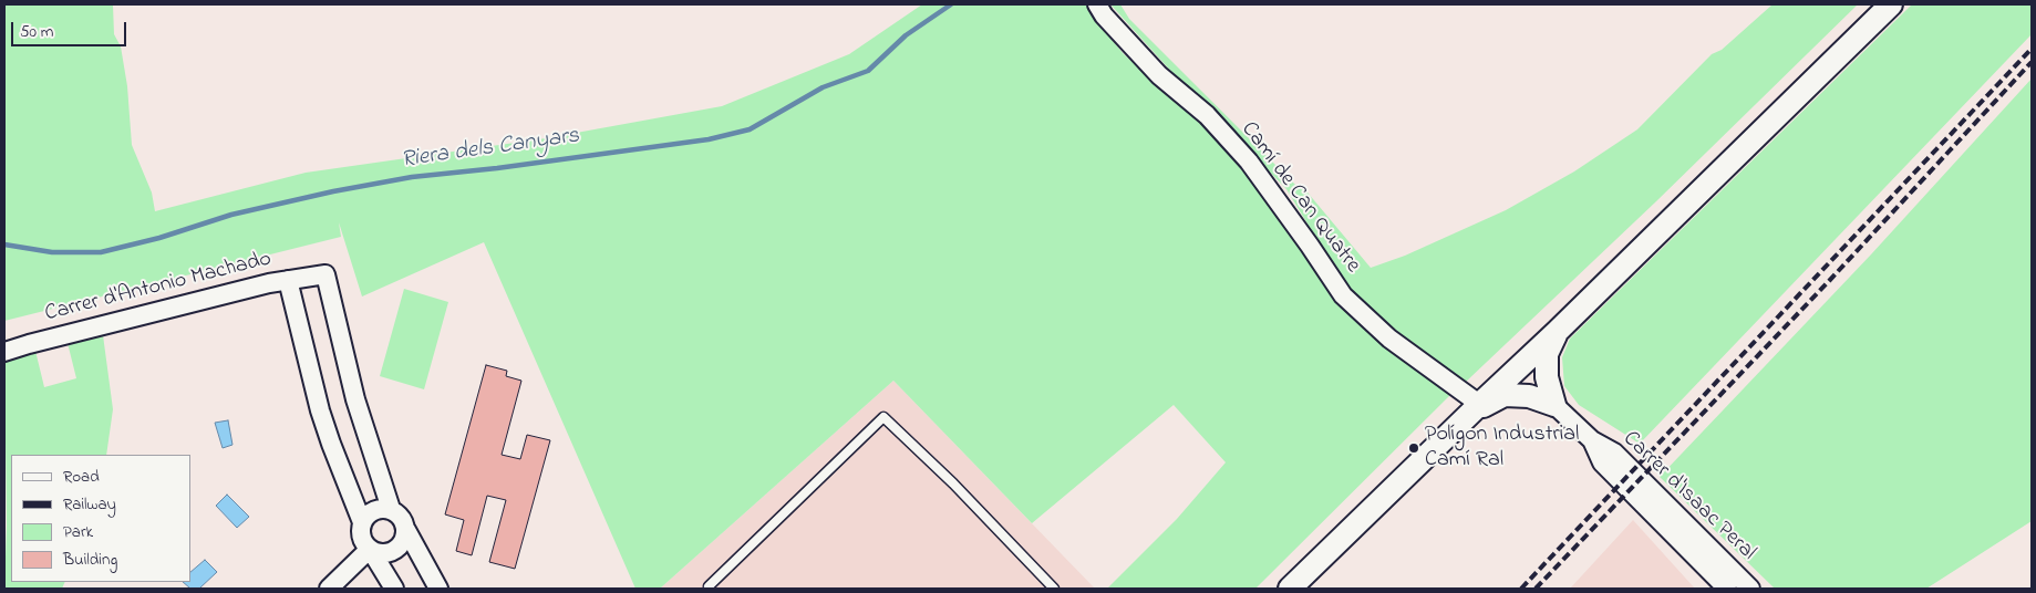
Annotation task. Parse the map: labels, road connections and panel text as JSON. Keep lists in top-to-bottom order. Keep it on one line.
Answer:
{"streets":{"street":["Camí de Can Quatre","Carrer d'Antonio Machado","Carrer d'Isaac Peral"]},"water":["Riera dels Canyars"],"places":["Polígon Industrial Camí Ral"],"legend":["Road","Railway","Park","Building"],"scale_bar":"50 m"}
